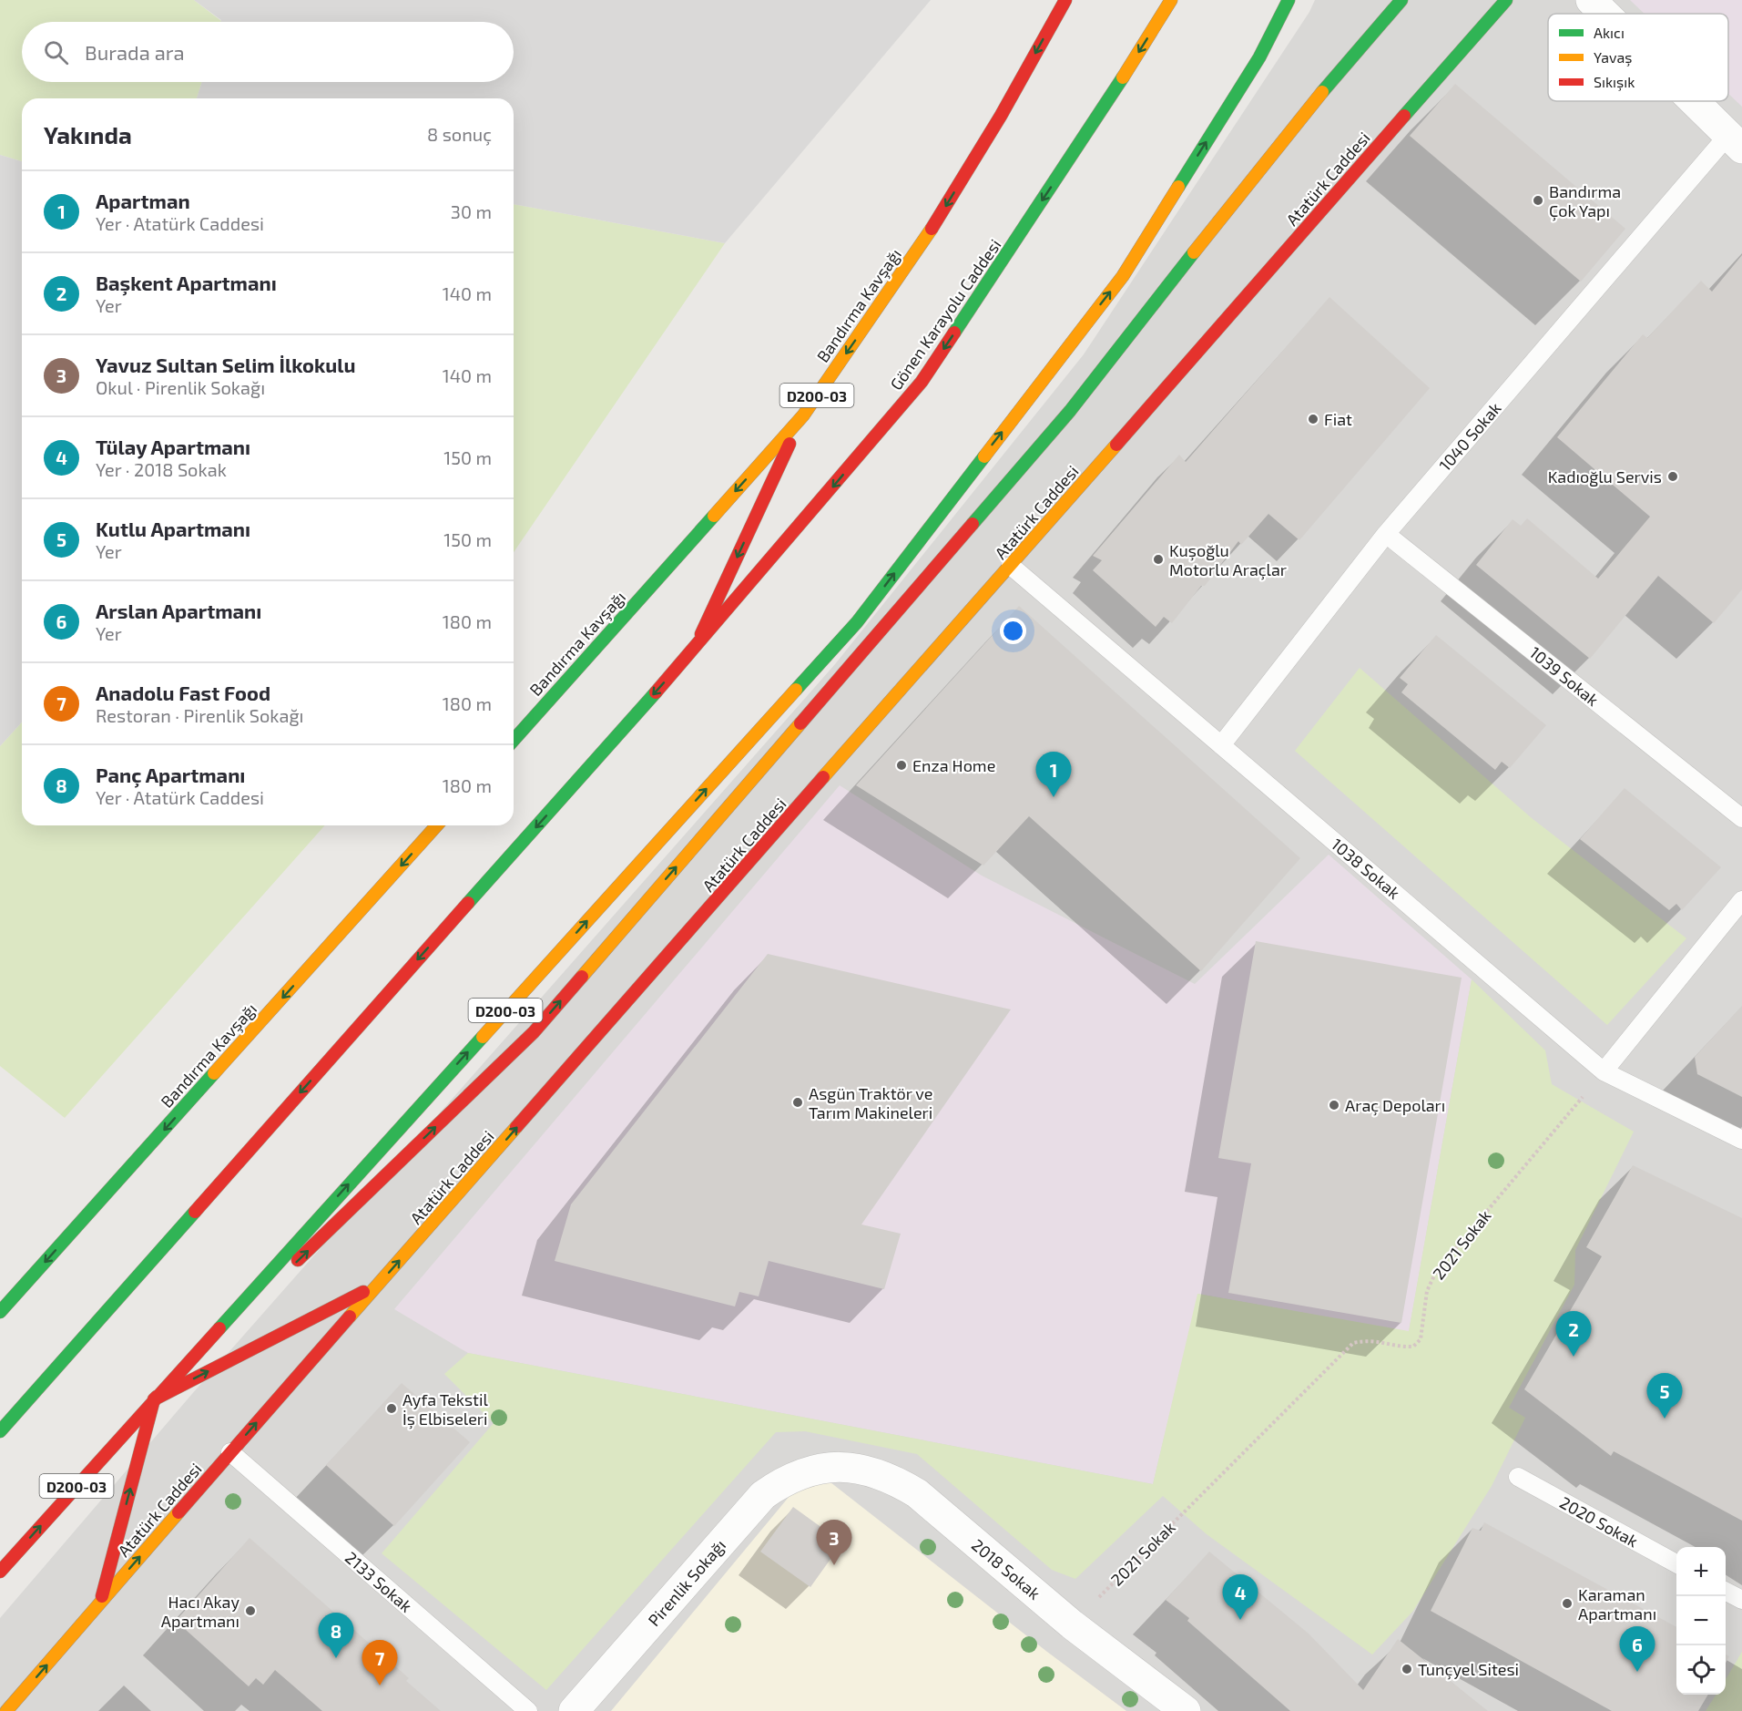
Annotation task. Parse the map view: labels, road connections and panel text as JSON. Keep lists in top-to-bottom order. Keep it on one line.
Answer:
{"streets":{"main road":["Atatürk Caddesi","Bandırma Kavşağı","Gönen Karayolu Caddesi","D200-03"],"street":["2018 Sokak","Pirenlik Sokağı"],"lane":["1040 Sokak","1039 Sokak","1038 Sokak","2020 Sokak","2133 Sokak"],"path":["2021 Sokak"]},"crossings":[["Atatürk Caddesi","1038 Sokak"],["Atatürk Caddesi","2133 Sokak"],["Bandırma Kavşağı","D200-03"],["Gönen Karayolu Caddesi","D200-03"],["1040 Sokak","1039 Sokak"],["1040 Sokak","1038 Sokak"],["1038 Sokak","2021 Sokak"],["2021 Sokak","2018 Sokak"],["2018 Sokak","Pirenlik Sokağı"]],"places":["Bandırma Çok Yapı","Fiat","Kadıoğlu Servis","Kuşoğlu Motorlu Araçlar","Enza Home","Asgün Traktör ve Tarım Makineleri","Araç Depoları","Ayfa Tekstil İş Elbiseleri","Karaman Apartmanı","Hacı Akay Apartmanı","Tunçyel Sitesi"],"legend":["Akıcı","Yavaş","Sıkışık"],"page":{"search":"Burada ara","heading":["Yakında","8 sonuç"],"list":[{"mark":"1","name":"Apartman","note":"Yer · Atatürk Caddesi","value":"30 m"},{"mark":"2","name":"Başkent Apartmanı","note":"Yer","value":"140 m"},{"mark":"3","name":"Yavuz Sultan Selim İlkokulu","note":"Okul · Pirenlik Sokağı","value":"140 m"},{"mark":"4","name":"Tülay Apartmanı","note":"Yer · 2018 Sokak","value":"150 m"},{"mark":"5","name":"Kutlu Apartmanı","note":"Yer","value":"150 m"},{"mark":"6","name":"Arslan Apartmanı","note":"Yer","value":"180 m"},{"mark":"7","name":"Anadolu Fast Food","note":"Restoran · Pirenlik Sokağı","value":"180 m"},{"mark":"8","name":"Panç Apartmanı","note":"Yer · Atatürk Caddesi","value":"180 m"}],"pins":["1","2","5","3","4","8","6","7"],"map_buttons":["+","−"]}}
